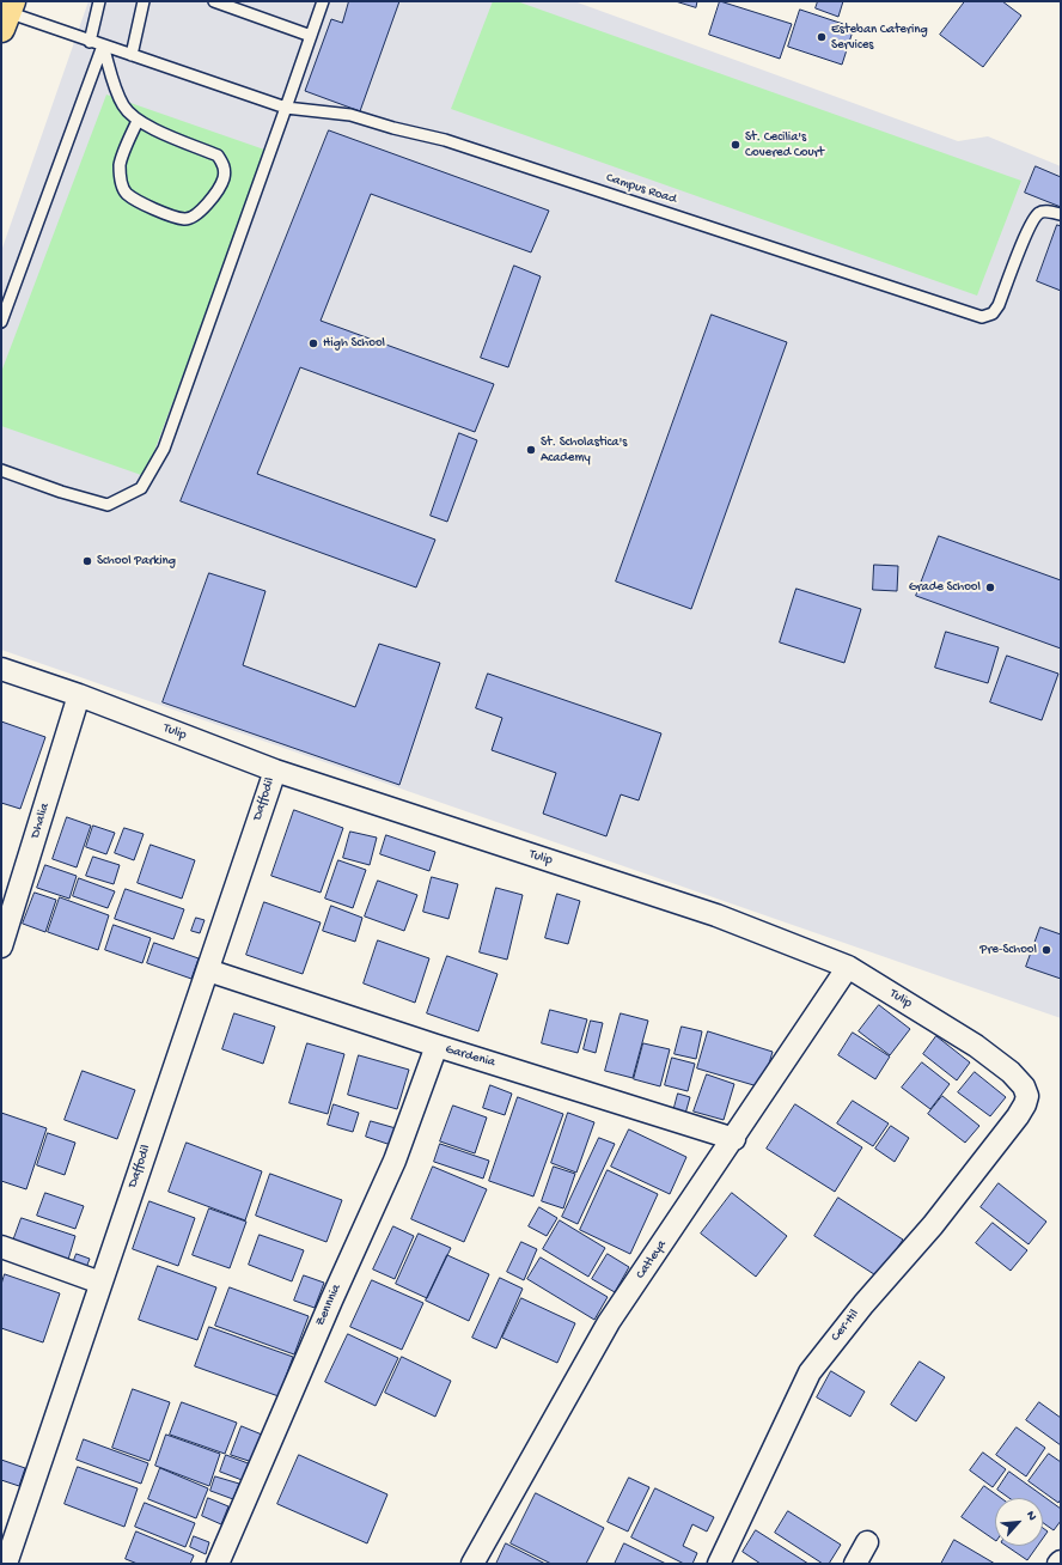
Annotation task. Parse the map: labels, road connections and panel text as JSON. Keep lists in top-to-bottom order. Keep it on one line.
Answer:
{"streets":{"street":["Tulip","Daffodil","Dhalia","Gardenia","Catleya","Zennnia","Cer-Hil"],"lane":["Campus Road"]},"crossings":[["Tulip","Daffodil"],["Tulip","Dhalia"],["Tulip","Catleya"],["Tulip","Cer-Hil"],["Daffodil","Gardenia"],["Gardenia","Catleya"],["Gardenia","Zennnia"]],"places":["Esteban Catering Services","St. Cecilia's Covered Court","High School","St. Scholastica's Academy","School Parking","Grade School","Pre-School"],"north":"top right"}
